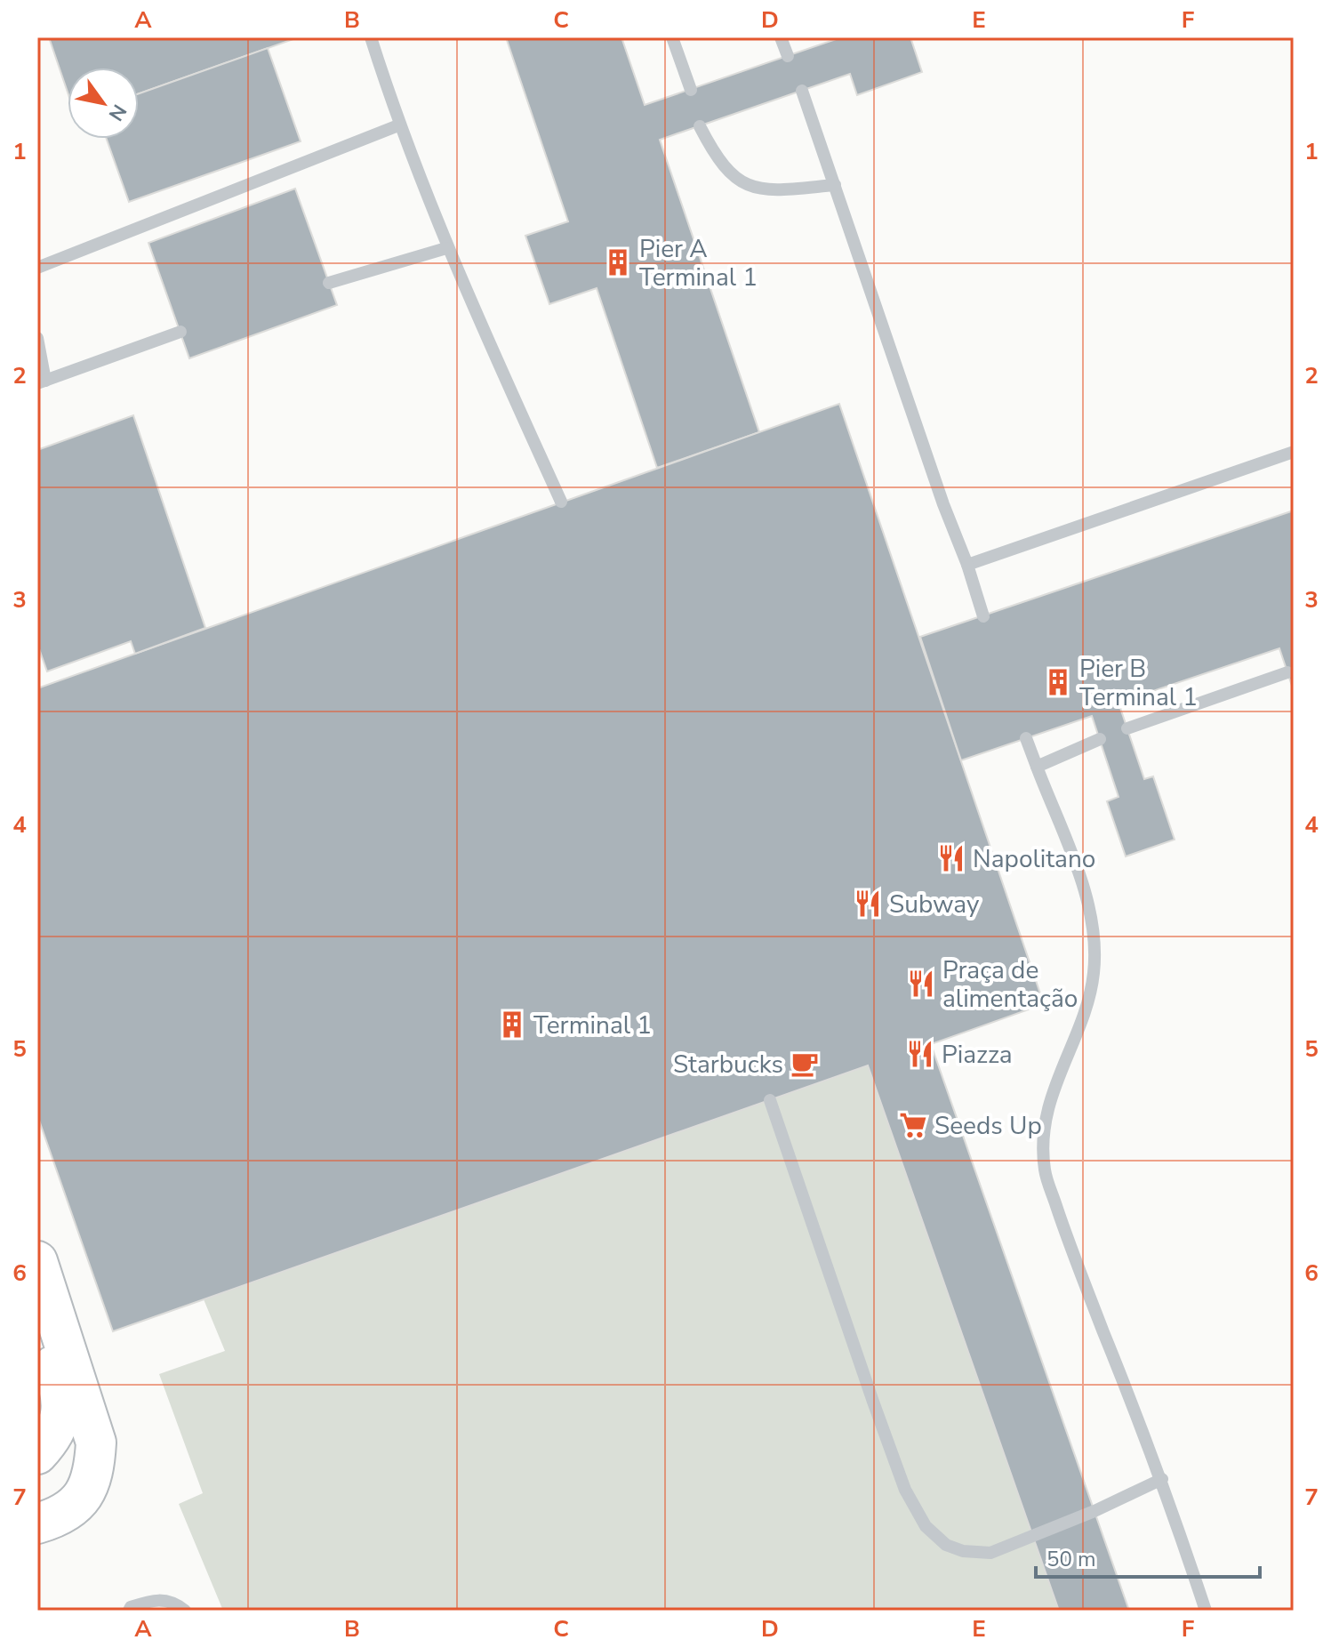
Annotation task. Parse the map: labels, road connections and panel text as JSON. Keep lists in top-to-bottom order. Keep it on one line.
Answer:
{"places":{"building":["Pier A Terminal 1","Pier B Terminal 1","Terminal 1"],"restaurant":["Napolitano","Subway","Praça de alimentação","Piazza"],"cafe":["Starbucks"],"supermarket":["Seeds Up"]},"scale_bar":"50 m","north":"bottom right","grid":{"columns":["A","B","C","D","E","F"],"rows":["1","2","3","4","5","6","7"]}}
